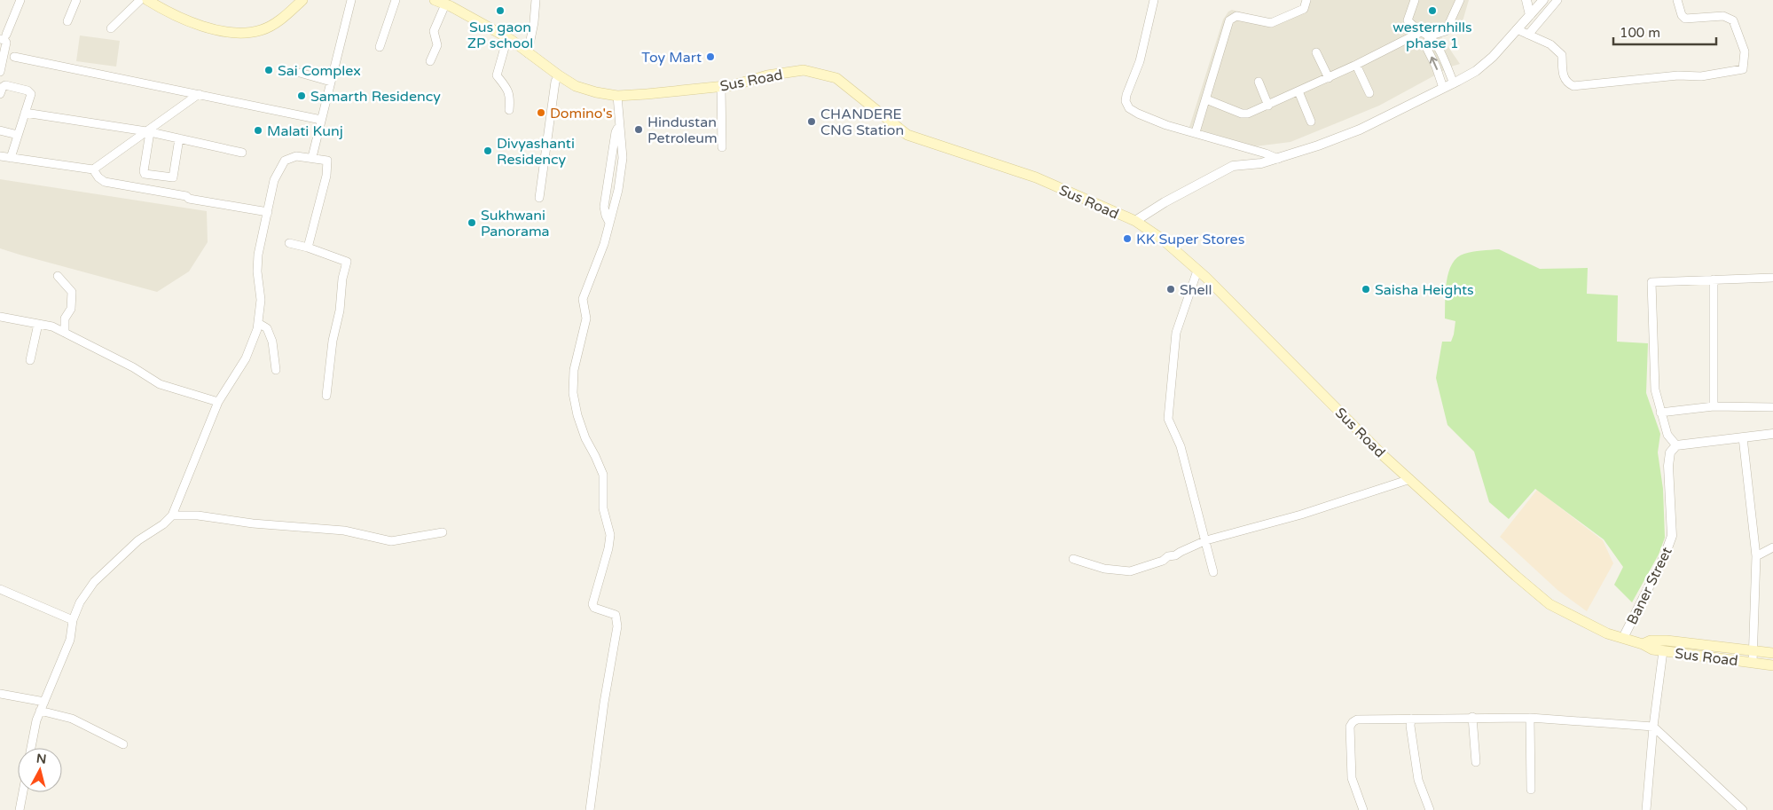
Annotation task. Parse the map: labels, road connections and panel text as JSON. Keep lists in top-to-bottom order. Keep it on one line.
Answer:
{"streets":{"main road":["Sus Road"],"street":["Baner Street"]},"crossings":[["Sus Road","Baner Street"]],"places":["Sus gaon ZP school","westernhills phase 1","Toy Mart","Sai Complex","Samarth Residency","Domino's","CHANDERE CNG Station","Hindustan Petroleum","Malati Kunj","Divyashanti Residency","Sukhwani Panorama","KK Super Stores","Shell","Saisha Heights"],"scale_bar":"100 m","north":"top"}
